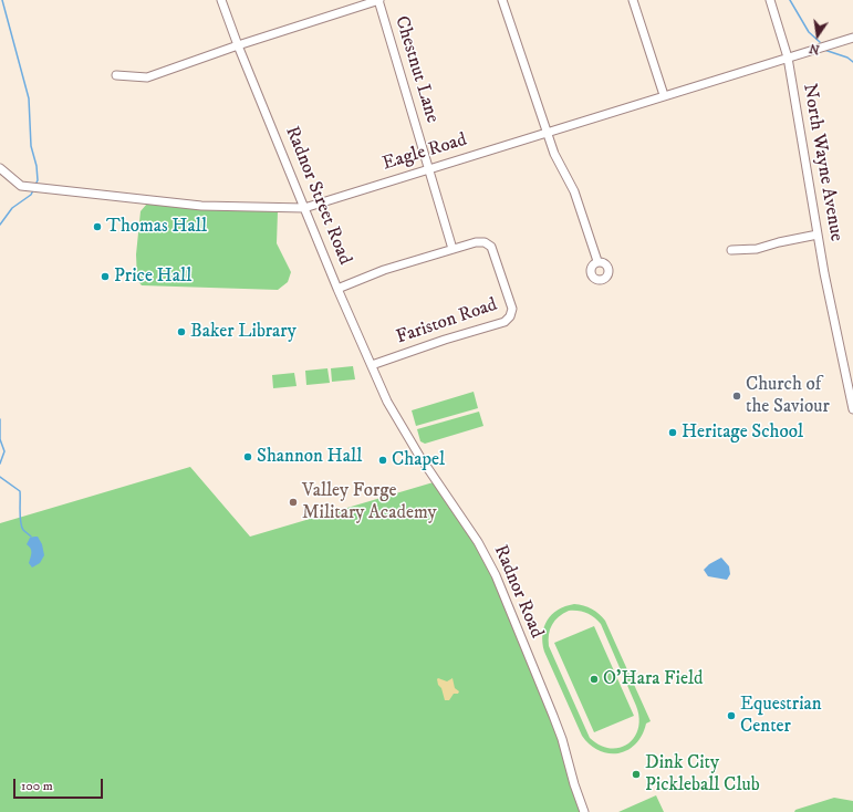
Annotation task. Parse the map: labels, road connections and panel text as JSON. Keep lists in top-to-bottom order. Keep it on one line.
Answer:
{"streets":{"street":["Chestnut Lane","Eagle Road","North Wayne Avenue","Radnor Street Road","Fariston Road","Radnor Road"]},"crossings":[["Chestnut Lane","Eagle Road"],["Chestnut Lane","Fariston Road"],["Eagle Road","North Wayne Avenue"],["Eagle Road","Radnor Street Road"],["Radnor Street Road","Fariston Road"],["Radnor Street Road","Radnor Road"]],"places":["Thomas Hall","Price Hall","Baker Library","Church of the Saviour","Heritage School","Shannon Hall","Chapel","Valley Forge Military Academy","O’Hara Field","Equestrian Center","Dink City Pickleball Club"],"scale_bar":"100 m","north":"bottom"}
